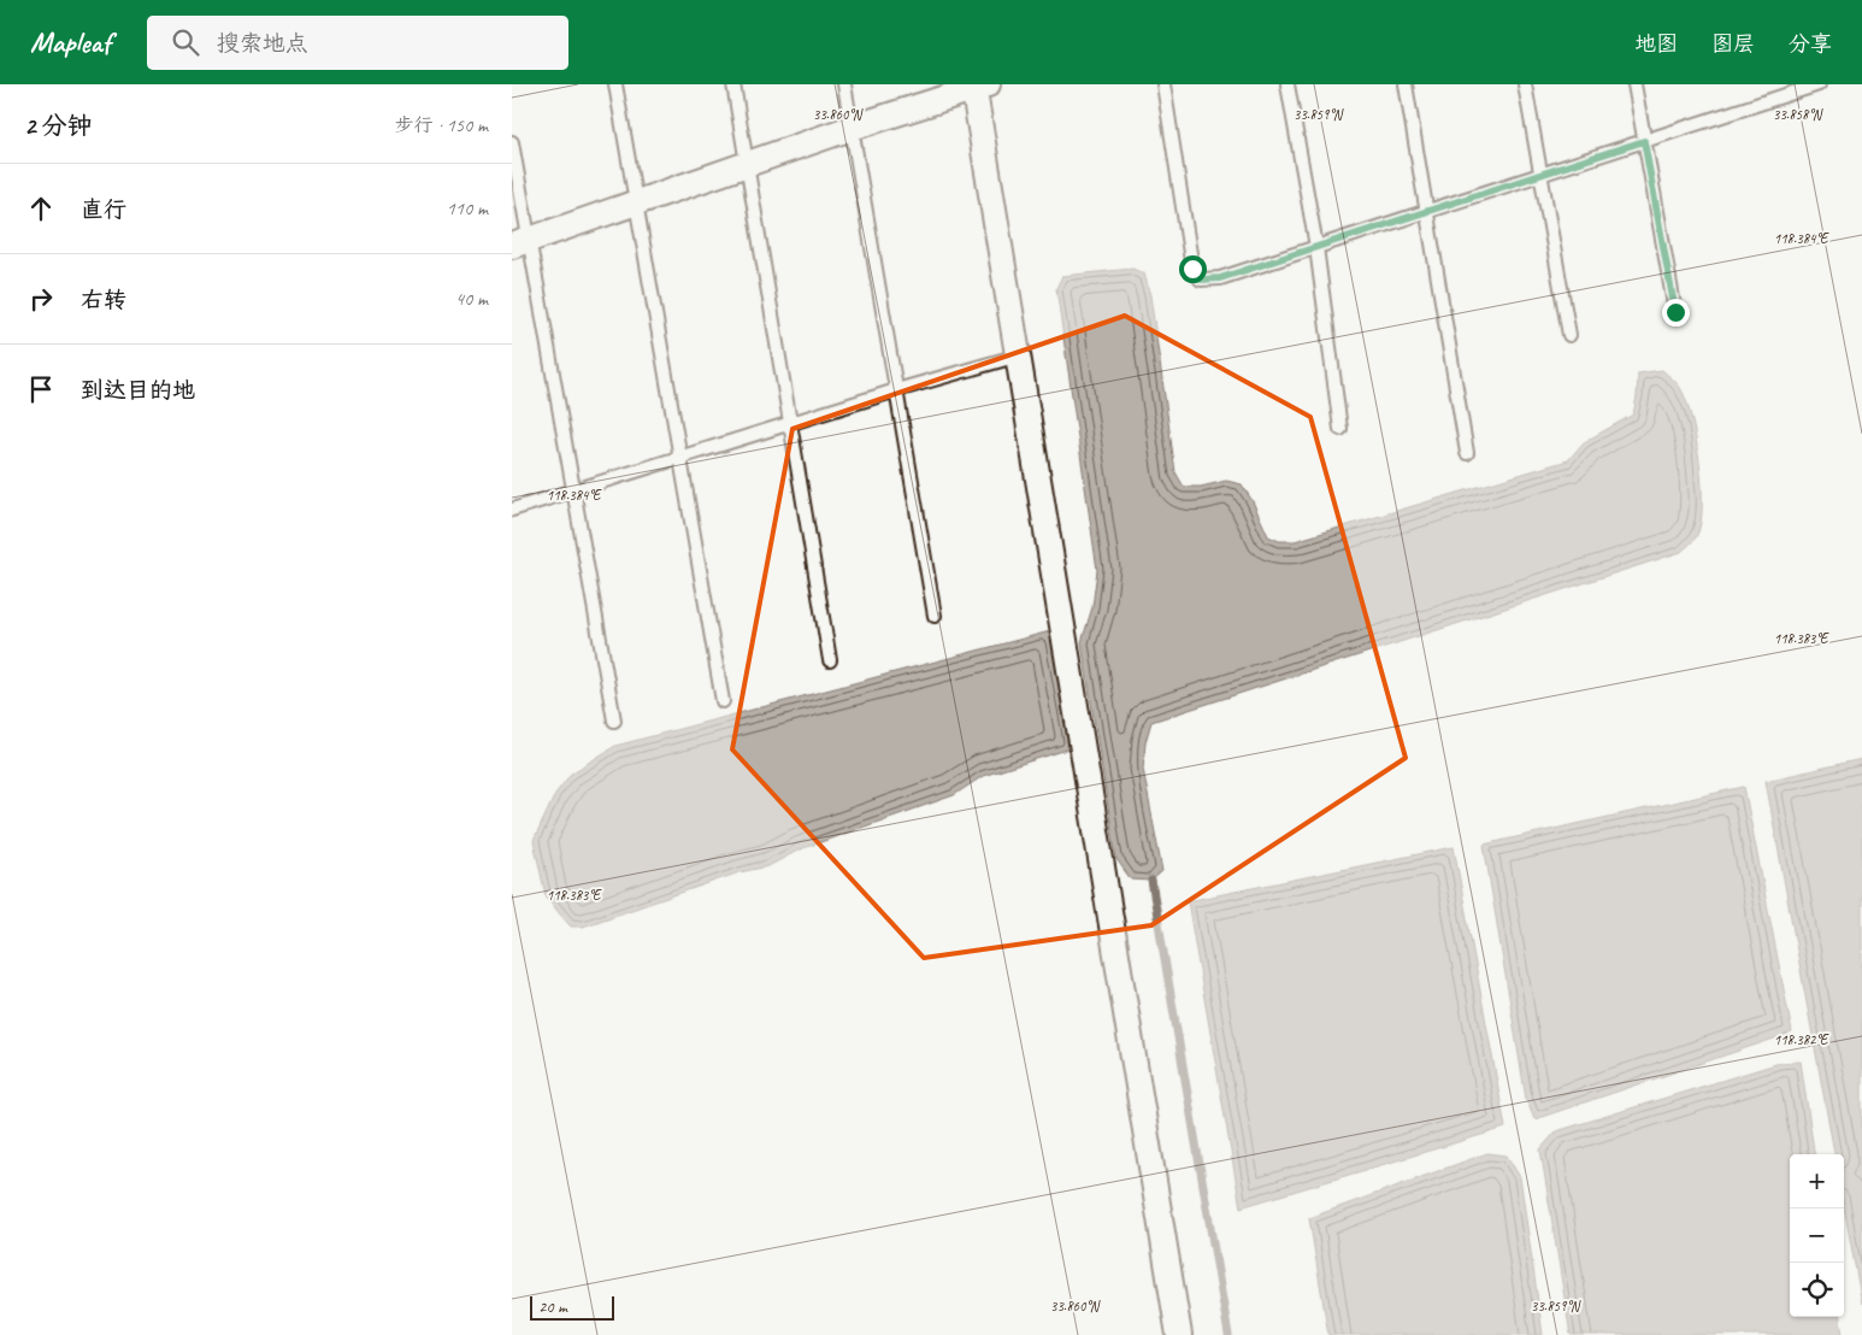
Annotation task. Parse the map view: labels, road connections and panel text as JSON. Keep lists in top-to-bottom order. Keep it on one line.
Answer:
{"scale_bar":"20 m","page":{"header":"Mapleaf","search":"搜索地点","nav":["地图","图层","分享"],"heading":["2 分钟","步行 · 150 m"],"list":[["直行","110 m"],["右转","40 m"],"到达目的地"],"map_buttons":["+","−"],"scale":"20 m"},"coordinates":["33.860°N","33.859°N","33.858°N","118.384°E","118.383°E","118.382°E"]}
